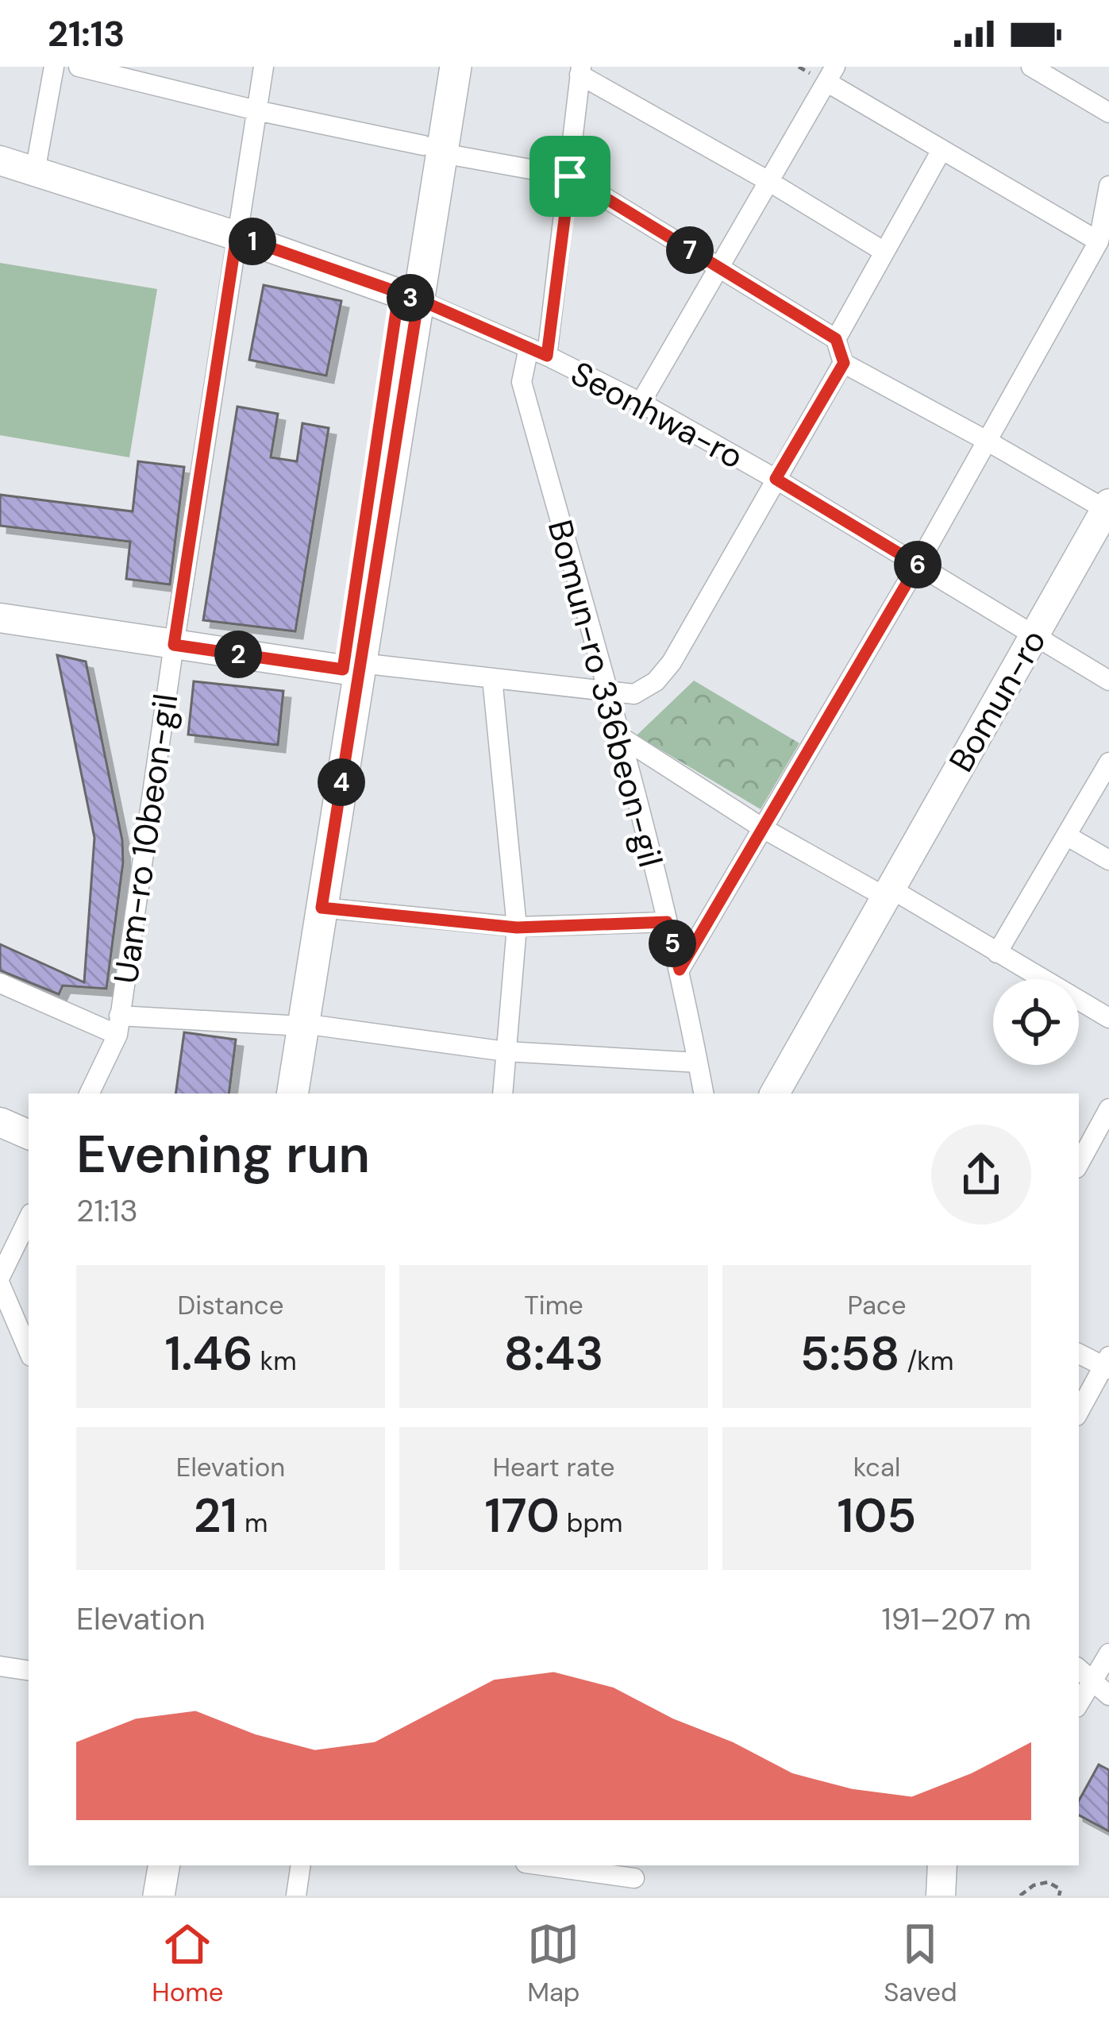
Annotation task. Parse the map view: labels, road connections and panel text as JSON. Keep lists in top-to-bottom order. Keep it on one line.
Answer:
{"streets":{"main road":["Seonhwa-ro","Bomun-ro"],"street":["Bomun-ro 336beon-gil","Uam-ro 10beon-gil"]},"crossings":[["Seonhwa-ro","Bomun-ro 336beon-gil"],["Seonhwa-ro","Bomun-ro"],["Seonhwa-ro","Uam-ro 10beon-gil"]],"page":{"status":"21:13","pins":["1","7","3","6","2","4","5"],"heading":["Evening run","21:13"],"stats":[["Distance","1.46 km"],["Time","8:43"],["Pace","5:58 /km"],["Elevation","21 m"],["Heart rate","170 bpm"],["kcal","105"]],"chart":["Elevation","191–207 m"],"tabs":["Home","Map","Saved"]}}
